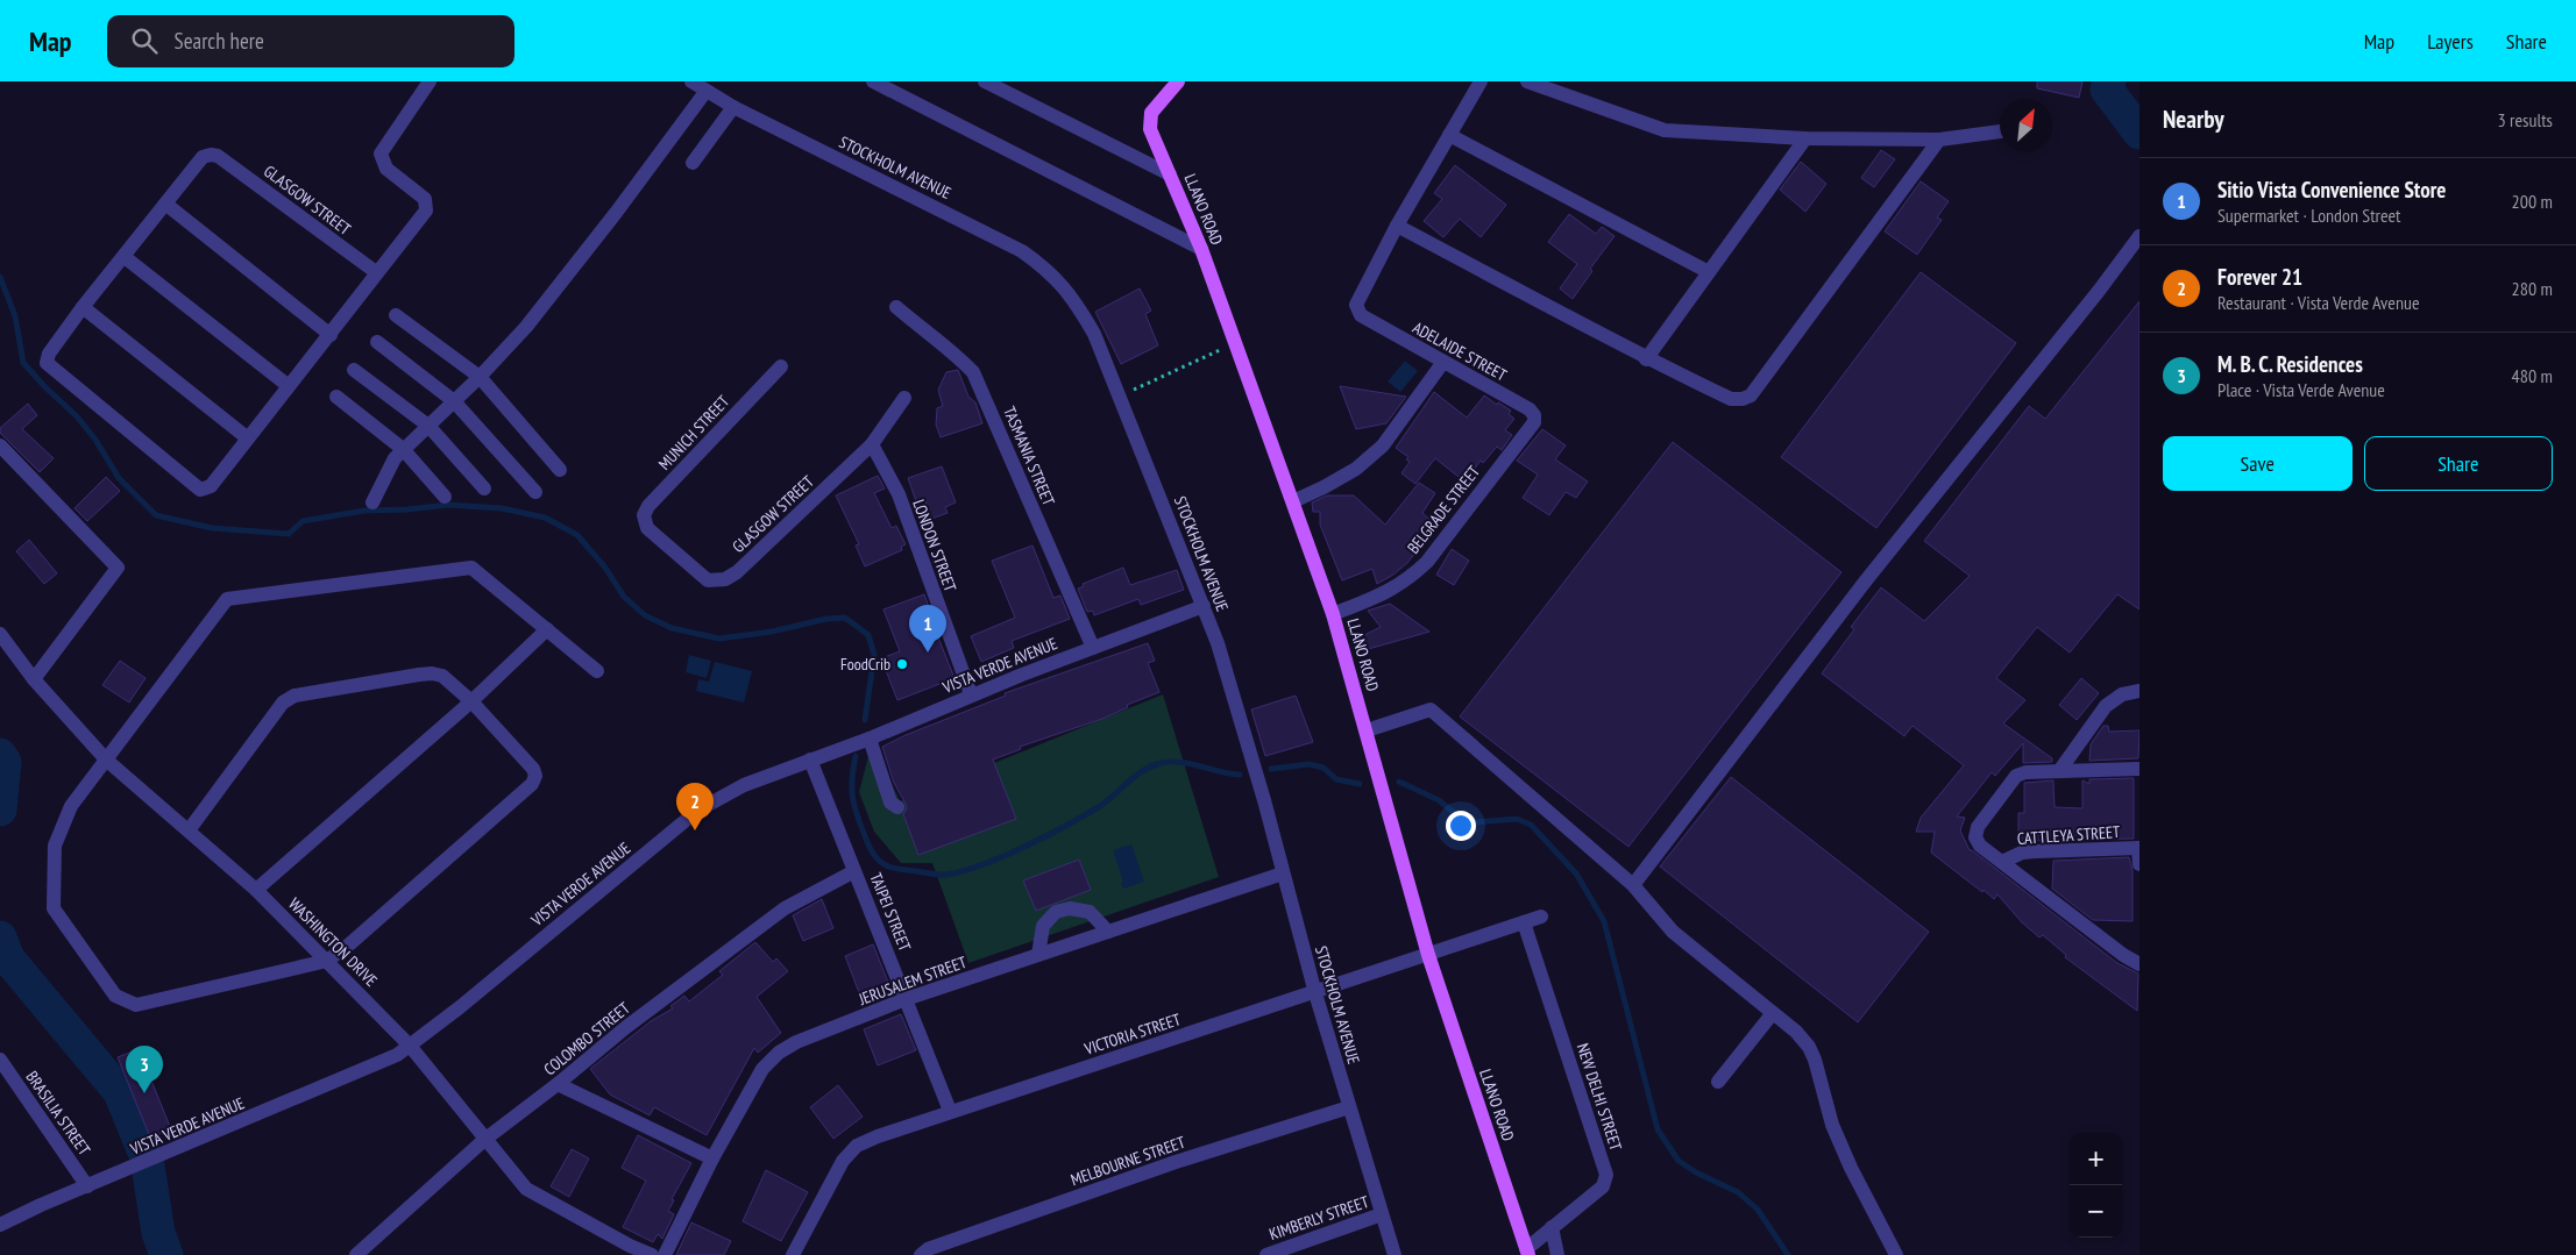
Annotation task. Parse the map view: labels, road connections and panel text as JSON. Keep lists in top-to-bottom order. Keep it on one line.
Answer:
{"streets":{"main road":["LLANO ROAD"],"street":["STOCKHOLM AVENUE","GLASGOW STREET","ADELAIDE STREET","MUNICH STREET","TASMANIA STREET","BELGRADE STREET","LONDON STREET","VISTA VERDE AVENUE","CATTLEYA STREET","TAIPEI STREET","WASHINGTON DRIVE","JERUSALEM STREET","VICTORIA STREET","COLOMBO STREET","NEW DELHI STREET","BRASILIA STREET","MELBOURNE STREET","KIMBERLY STREET"]},"crossings":[["STOCKHOLM AVENUE","VISTA VERDE AVENUE"],["STOCKHOLM AVENUE","JERUSALEM STREET"],["STOCKHOLM AVENUE","VICTORIA STREET"],["STOCKHOLM AVENUE","MELBOURNE STREET"],["STOCKHOLM AVENUE","KIMBERLY STREET"],["GLASGOW STREET","MUNICH STREET"],["GLASGOW STREET","LONDON STREET"],["LLANO ROAD","BELGRADE STREET"],["LLANO ROAD","VICTORIA STREET"],["LLANO ROAD","NEW DELHI STREET"],["ADELAIDE STREET","BELGRADE STREET"],["TASMANIA STREET","VISTA VERDE AVENUE"],["LONDON STREET","VISTA VERDE AVENUE"],["VISTA VERDE AVENUE","TAIPEI STREET"],["VISTA VERDE AVENUE","WASHINGTON DRIVE"],["VISTA VERDE AVENUE","BRASILIA STREET"],["TAIPEI STREET","JERUSALEM STREET"],["TAIPEI STREET","VICTORIA STREET"],["TAIPEI STREET","COLOMBO STREET"],["WASHINGTON DRIVE","COLOMBO STREET"],["VICTORIA STREET","NEW DELHI STREET"]],"places":["FoodCrib"],"north":"top right","page":{"header":"Map","search":"Search here","nav":["Map","Layers","Share"],"heading":["Nearby","3 results"],"list":[{"mark":"1","name":"Sitio Vista Convenience Store","note":"Supermarket · London Street","value":"200 m"},{"mark":"2","name":"Forever 21","note":"Restaurant · Vista Verde Avenue","value":"280 m"},{"mark":"3","name":"M. B. C. Residences","note":"Place · Vista Verde Avenue","value":"480 m"}],"buttons":["Save","Share"],"pins":["1","2","3"],"map_buttons":["+","−"]}}
